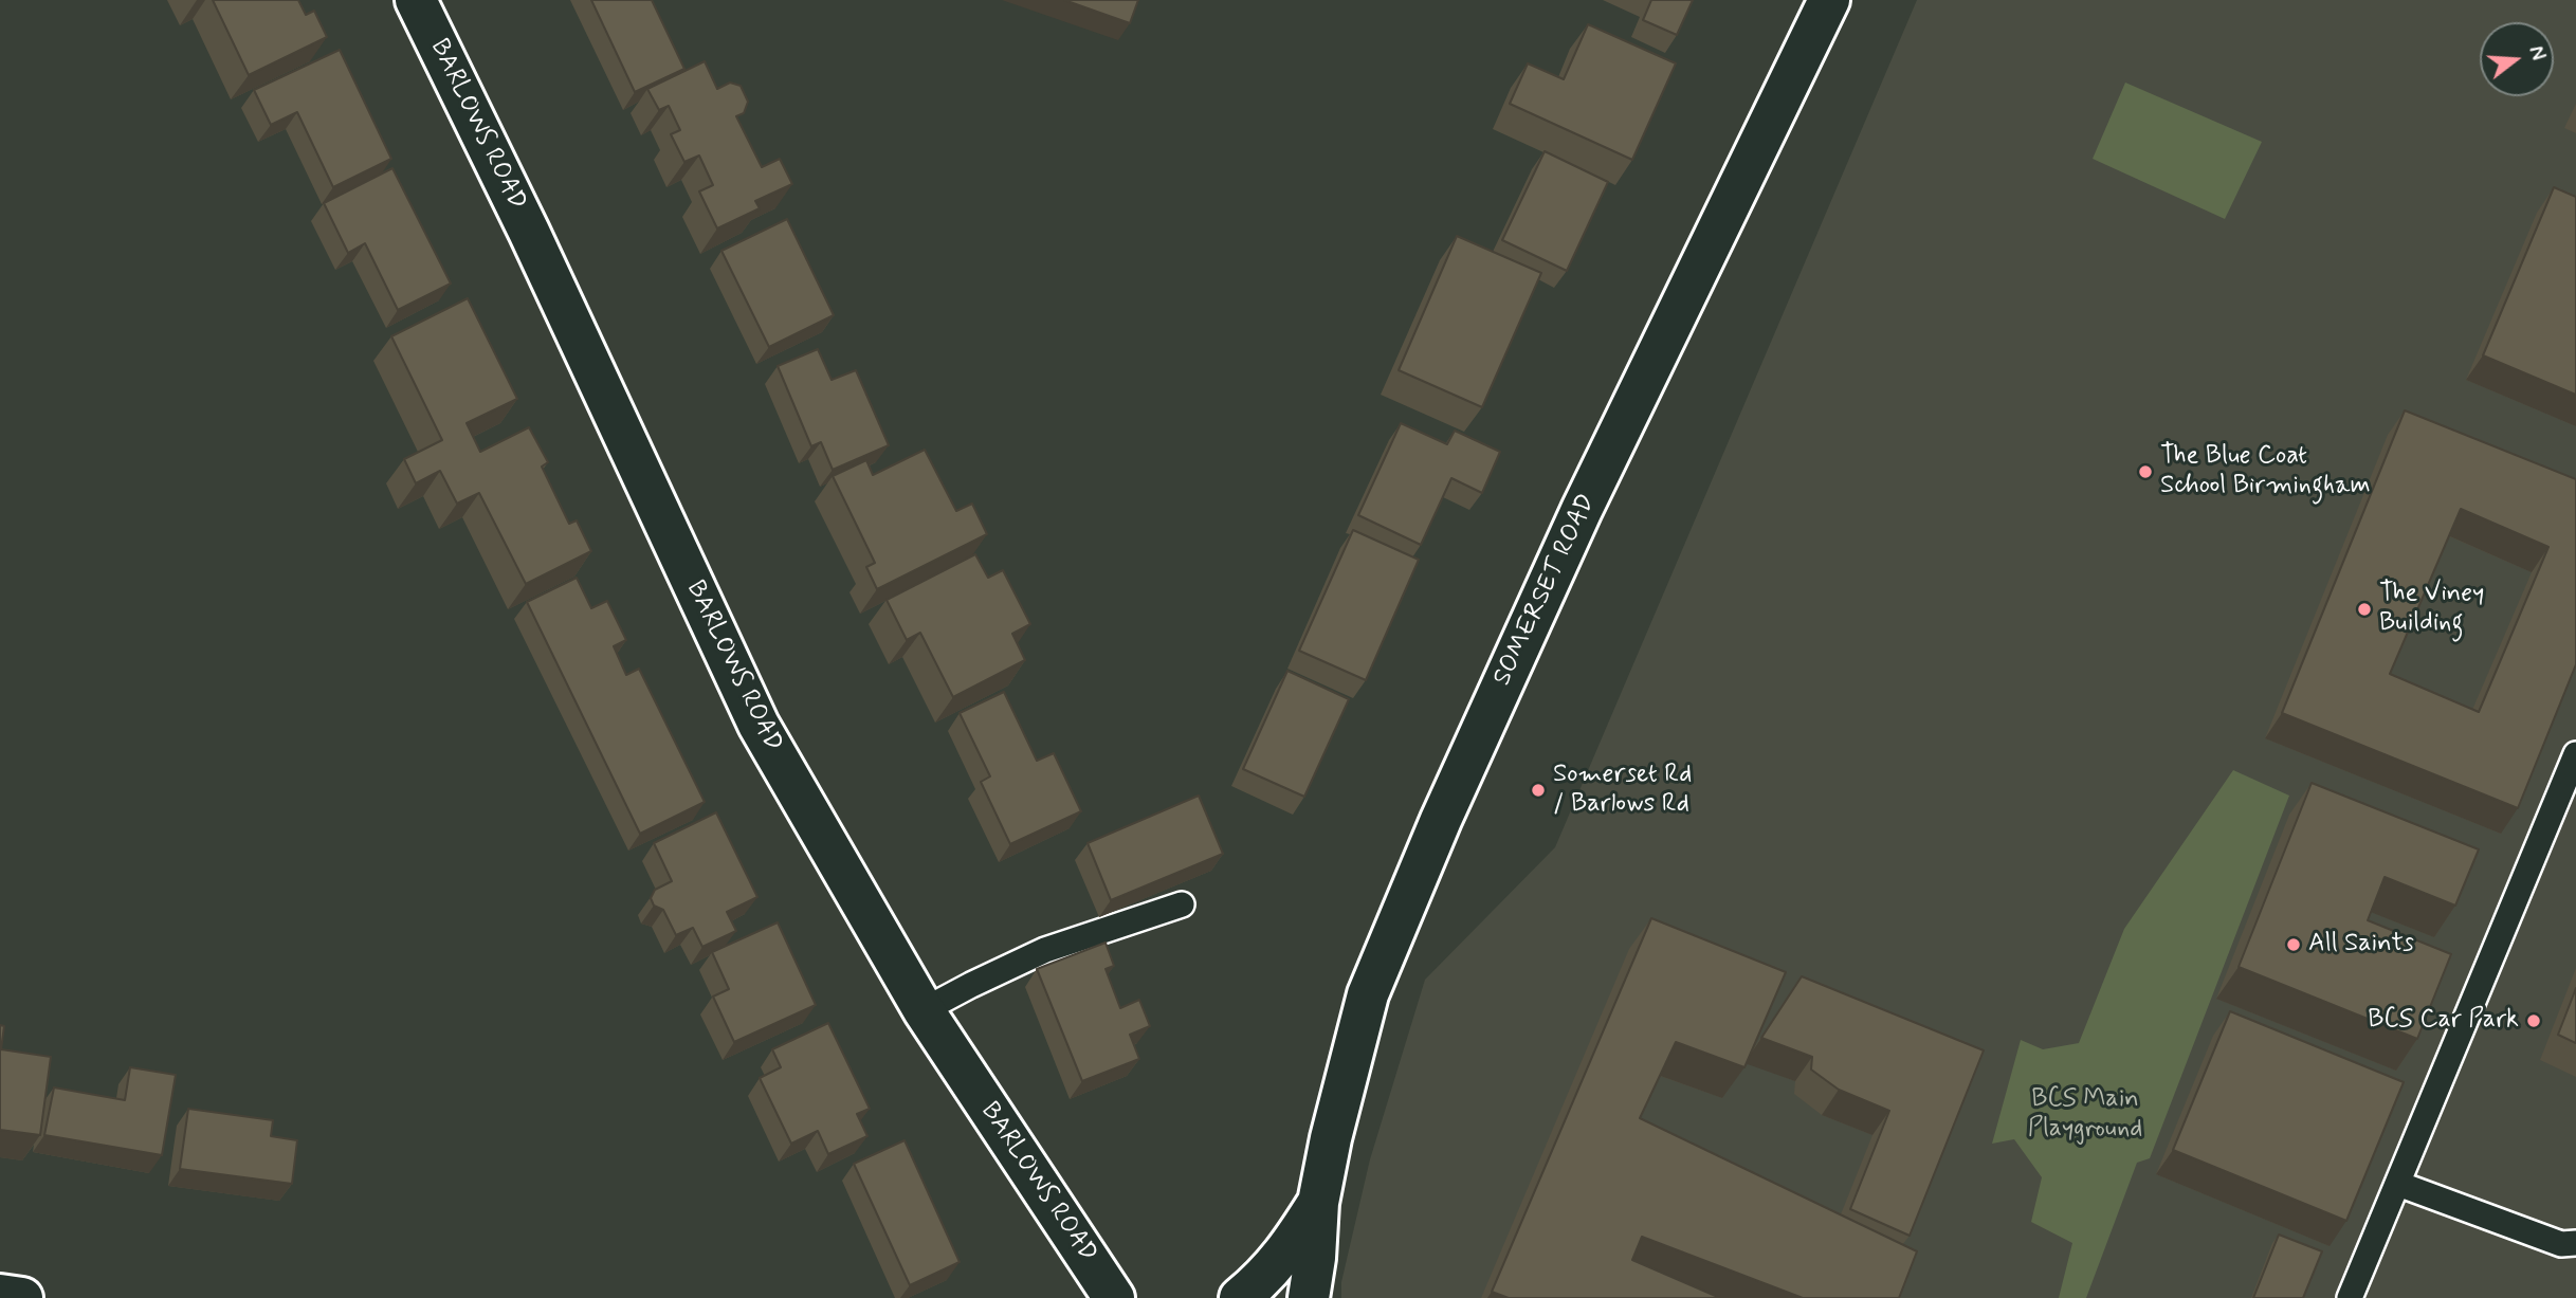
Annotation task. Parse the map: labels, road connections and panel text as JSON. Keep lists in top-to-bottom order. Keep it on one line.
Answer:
{"streets":{"street":["BARLOWS ROAD","SOMERSET ROAD"]},"parks":["BCS Main Playground"],"places":["The Blue Coat School Birmingham","The Viney Building","Somerset Rd / Barlows Rd","All Saints","BCS Car Park"],"north":"right"}
